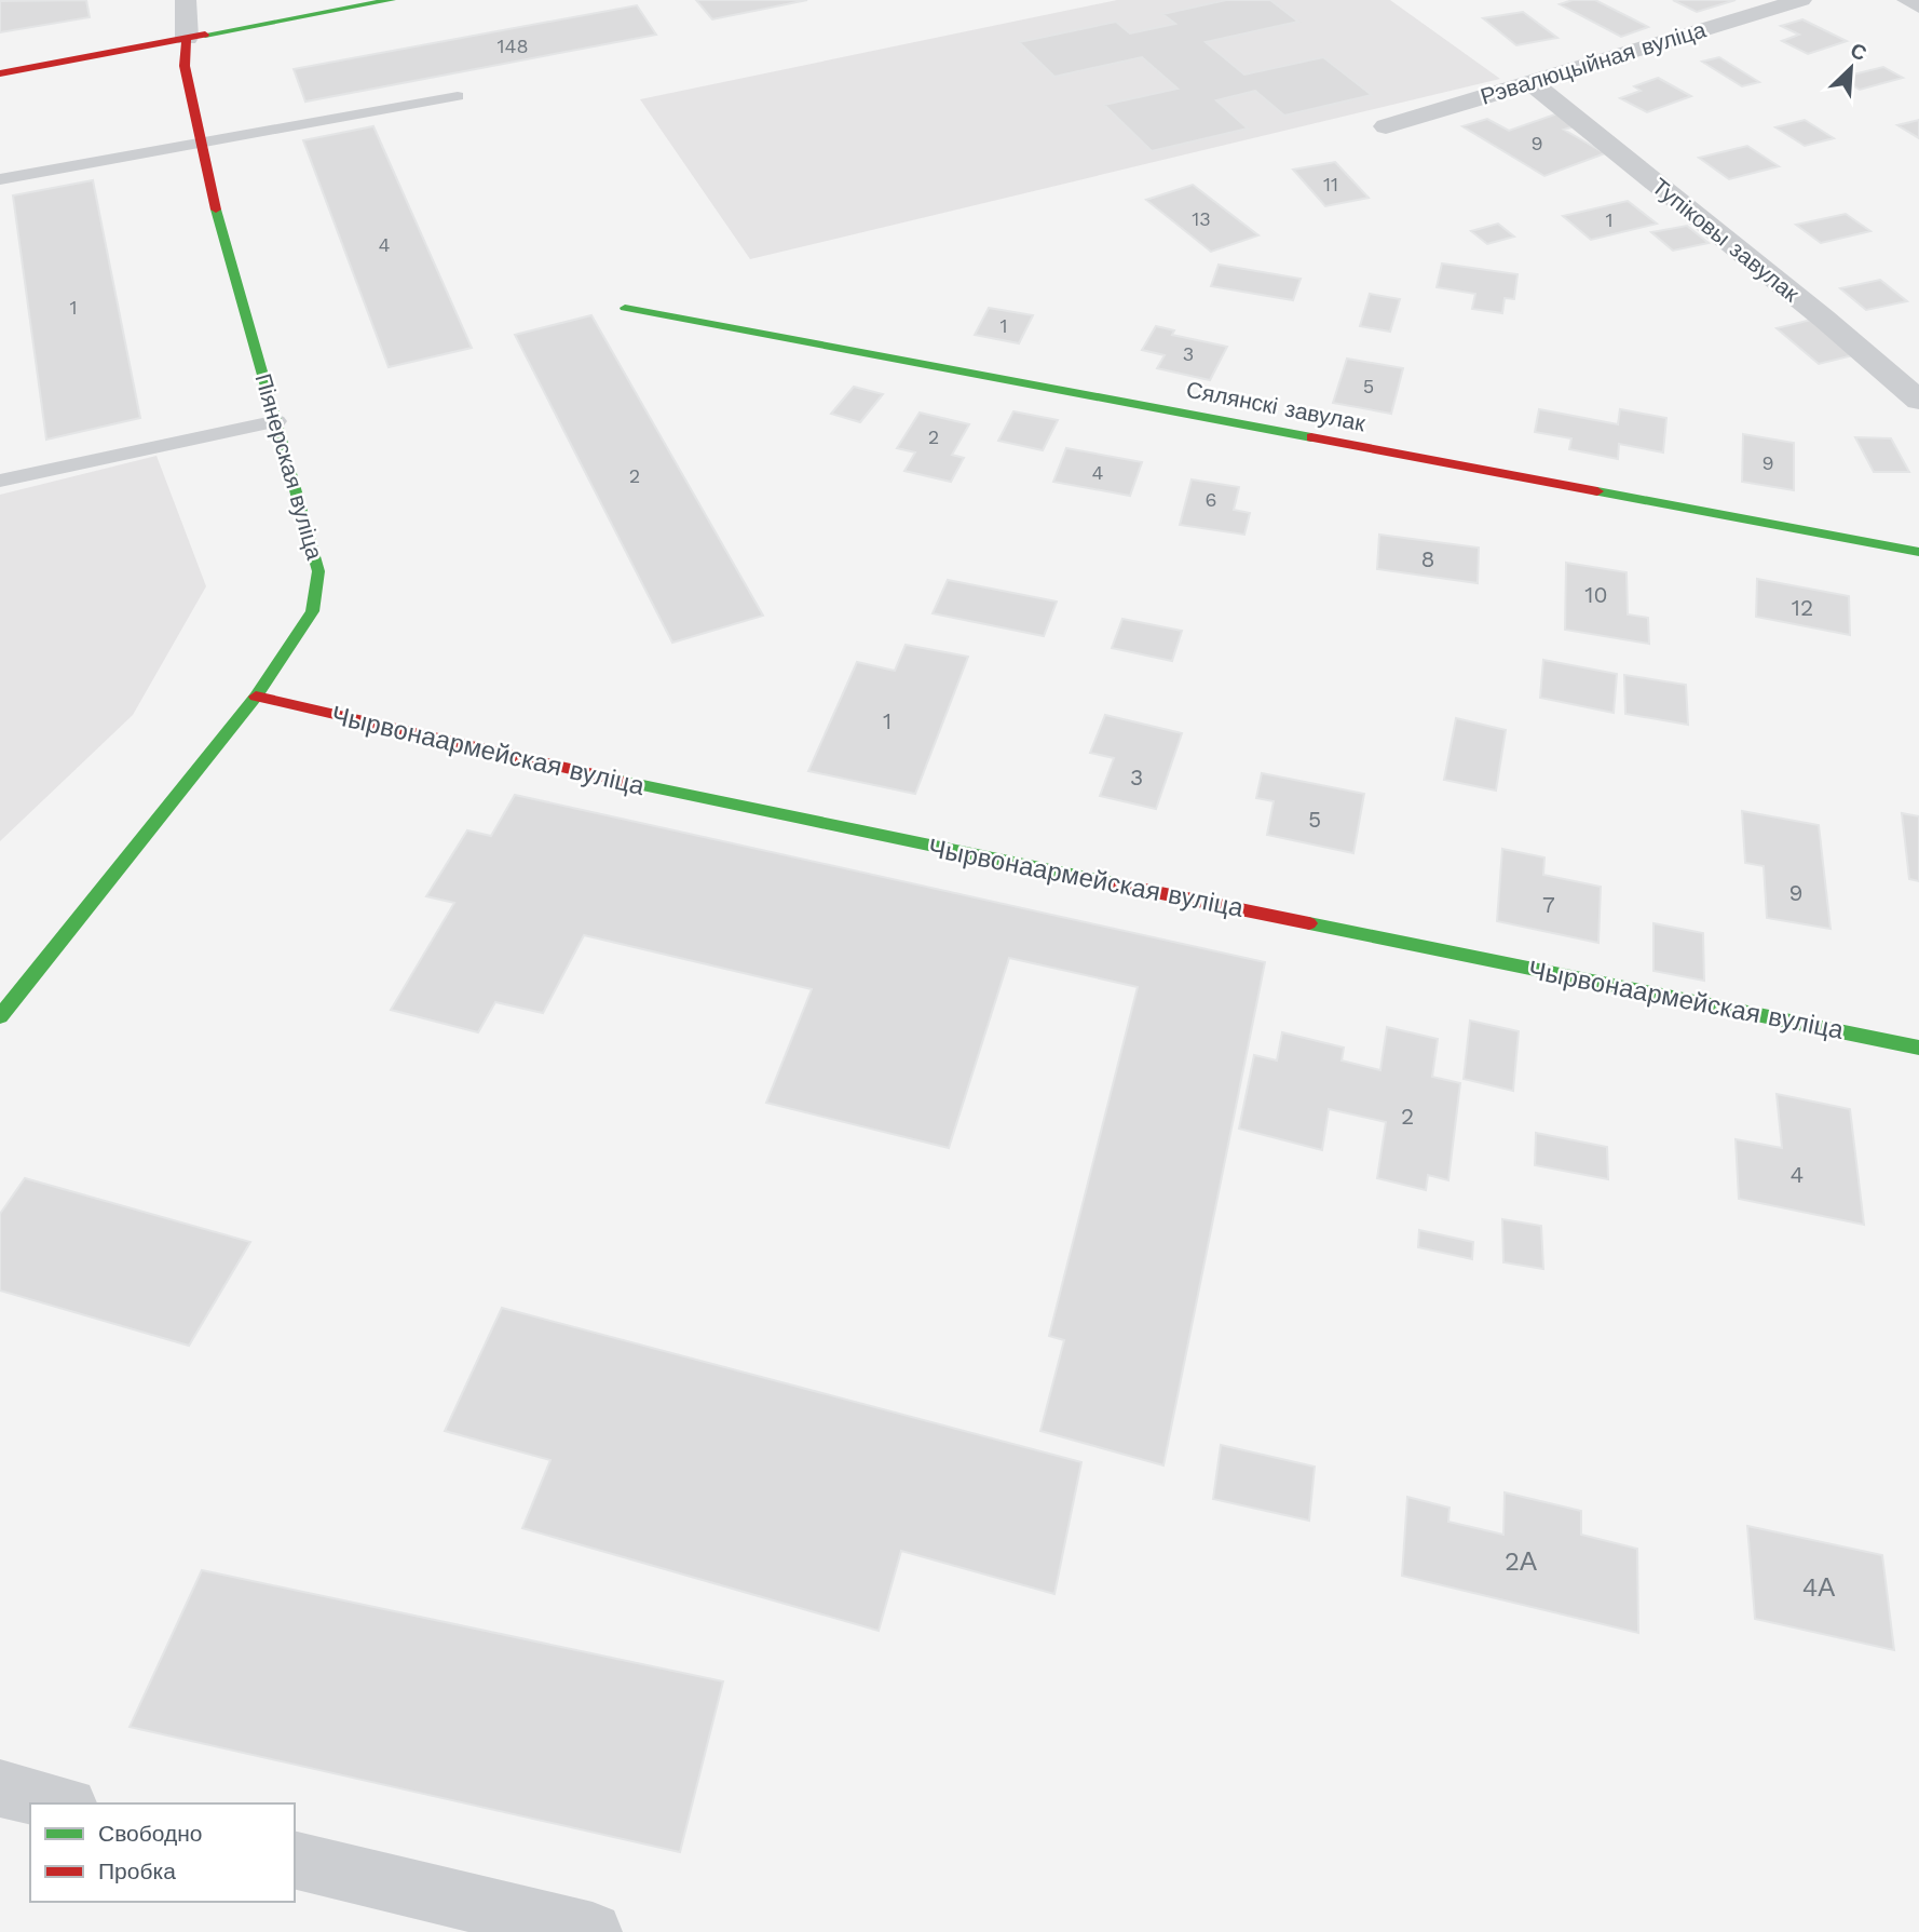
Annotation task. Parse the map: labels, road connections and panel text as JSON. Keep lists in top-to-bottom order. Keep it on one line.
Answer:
{"streets":{"street":["Рэвалюцыйная вуліца","Тупіковы завулак","Сялянскі завулак","Піянерская вуліца","Чырвонаармейская вуліца"]},"crossings":[["Рэвалюцыйная вуліца","Тупіковы завулак"],["Піянерская вуліца","Чырвонаармейская вуліца"]],"house_numbers":["148","9","11","13","1","4","1","1","3","5","2","9","4","2","6","8","10","12","1","3","5","9","7","2","4","2А","4А"],"legend":["Свободно","Пробка"],"north":"top right"}
